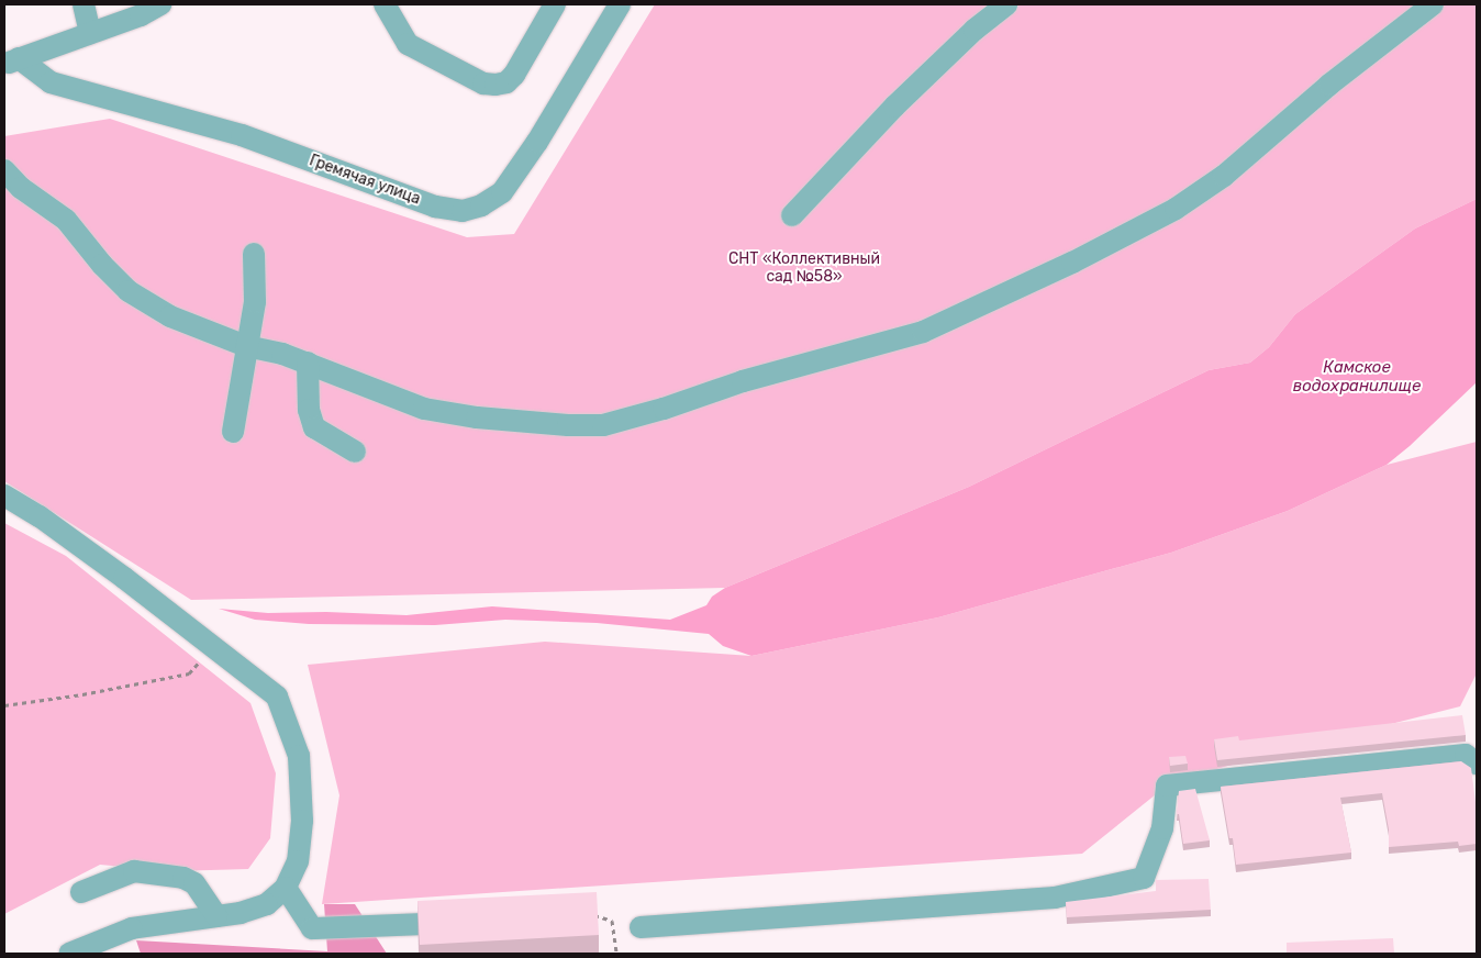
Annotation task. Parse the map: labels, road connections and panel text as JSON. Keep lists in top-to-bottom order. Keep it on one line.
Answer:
{"streets":{"street":["Гремячая улица"]},"water":["Камское водохранилище"],"parks":["СНТ «Коллективный сад №58»"]}
